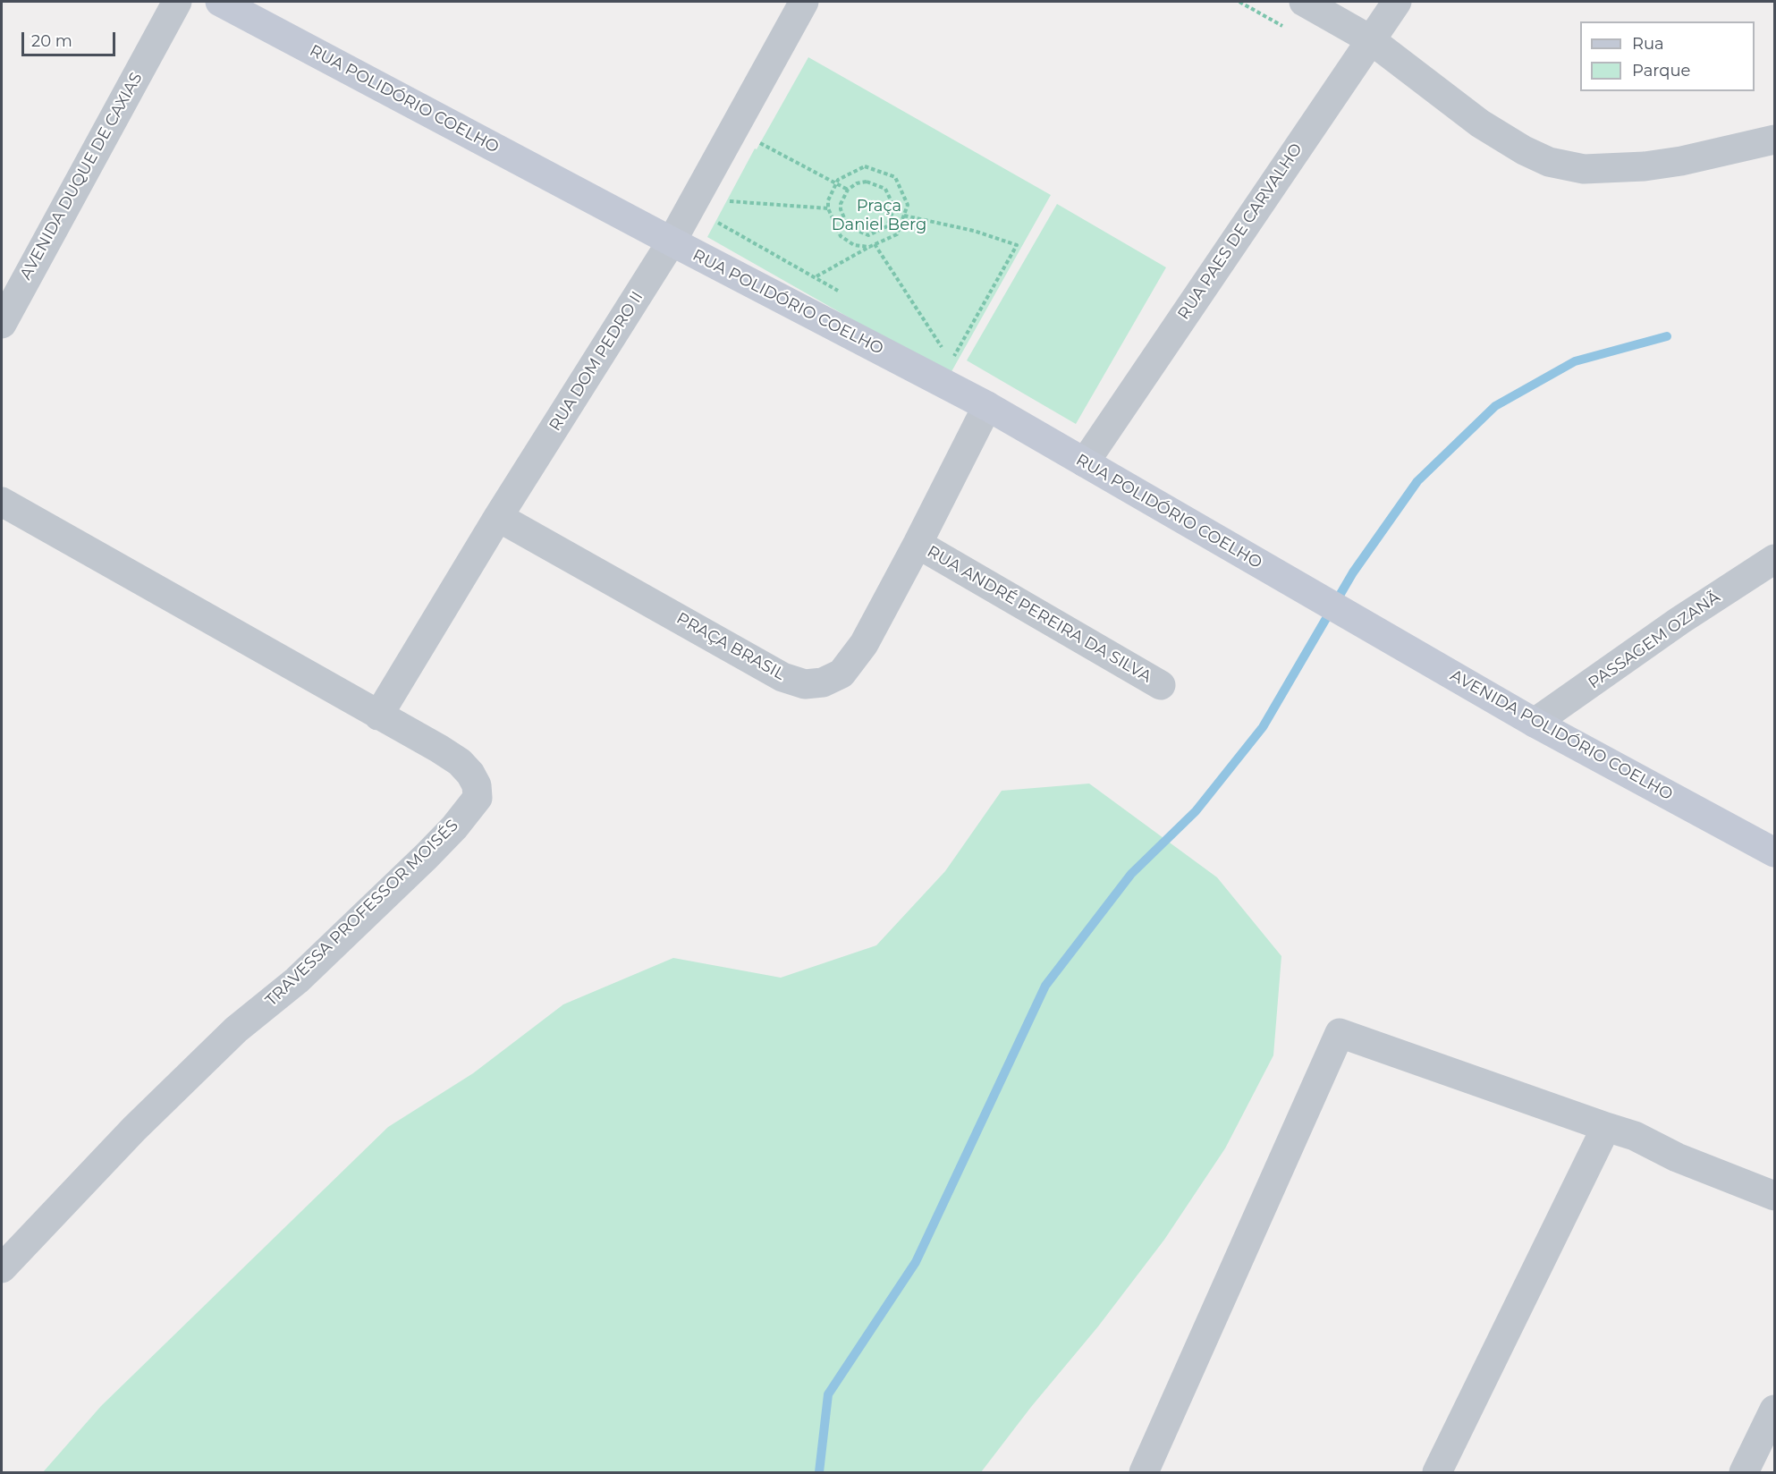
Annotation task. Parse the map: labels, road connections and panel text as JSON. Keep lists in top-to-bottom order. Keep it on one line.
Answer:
{"streets":{"street":["RUA POLIDÓRIO COELHO","AVENIDA DUQUE DE CAXIAS","RUA PAES DE CARVALHO","RUA DOM PEDRO II","RUA ANDRÉ PEREIRA DA SILVA","PASSAGEM OZANÃ","PRAÇA BRASIL","AVENIDA POLIDÓRIO COELHO","TRAVESSA PROFESSOR MOISÉS"]},"crossings":[["RUA POLIDÓRIO COELHO","RUA PAES DE CARVALHO"],["RUA POLIDÓRIO COELHO","RUA DOM PEDRO II"],["RUA POLIDÓRIO COELHO","PRAÇA BRASIL"],["RUA POLIDÓRIO COELHO","AVENIDA POLIDÓRIO COELHO"],["RUA DOM PEDRO II","PRAÇA BRASIL"],["RUA DOM PEDRO II","TRAVESSA PROFESSOR MOISÉS"],["RUA ANDRÉ PEREIRA DA SILVA","PRAÇA BRASIL"],["PASSAGEM OZANÃ","AVENIDA POLIDÓRIO COELHO"]],"parks":["Praça Daniel Berg"],"legend":["Rua","Parque"],"scale_bar":"20 m"}
